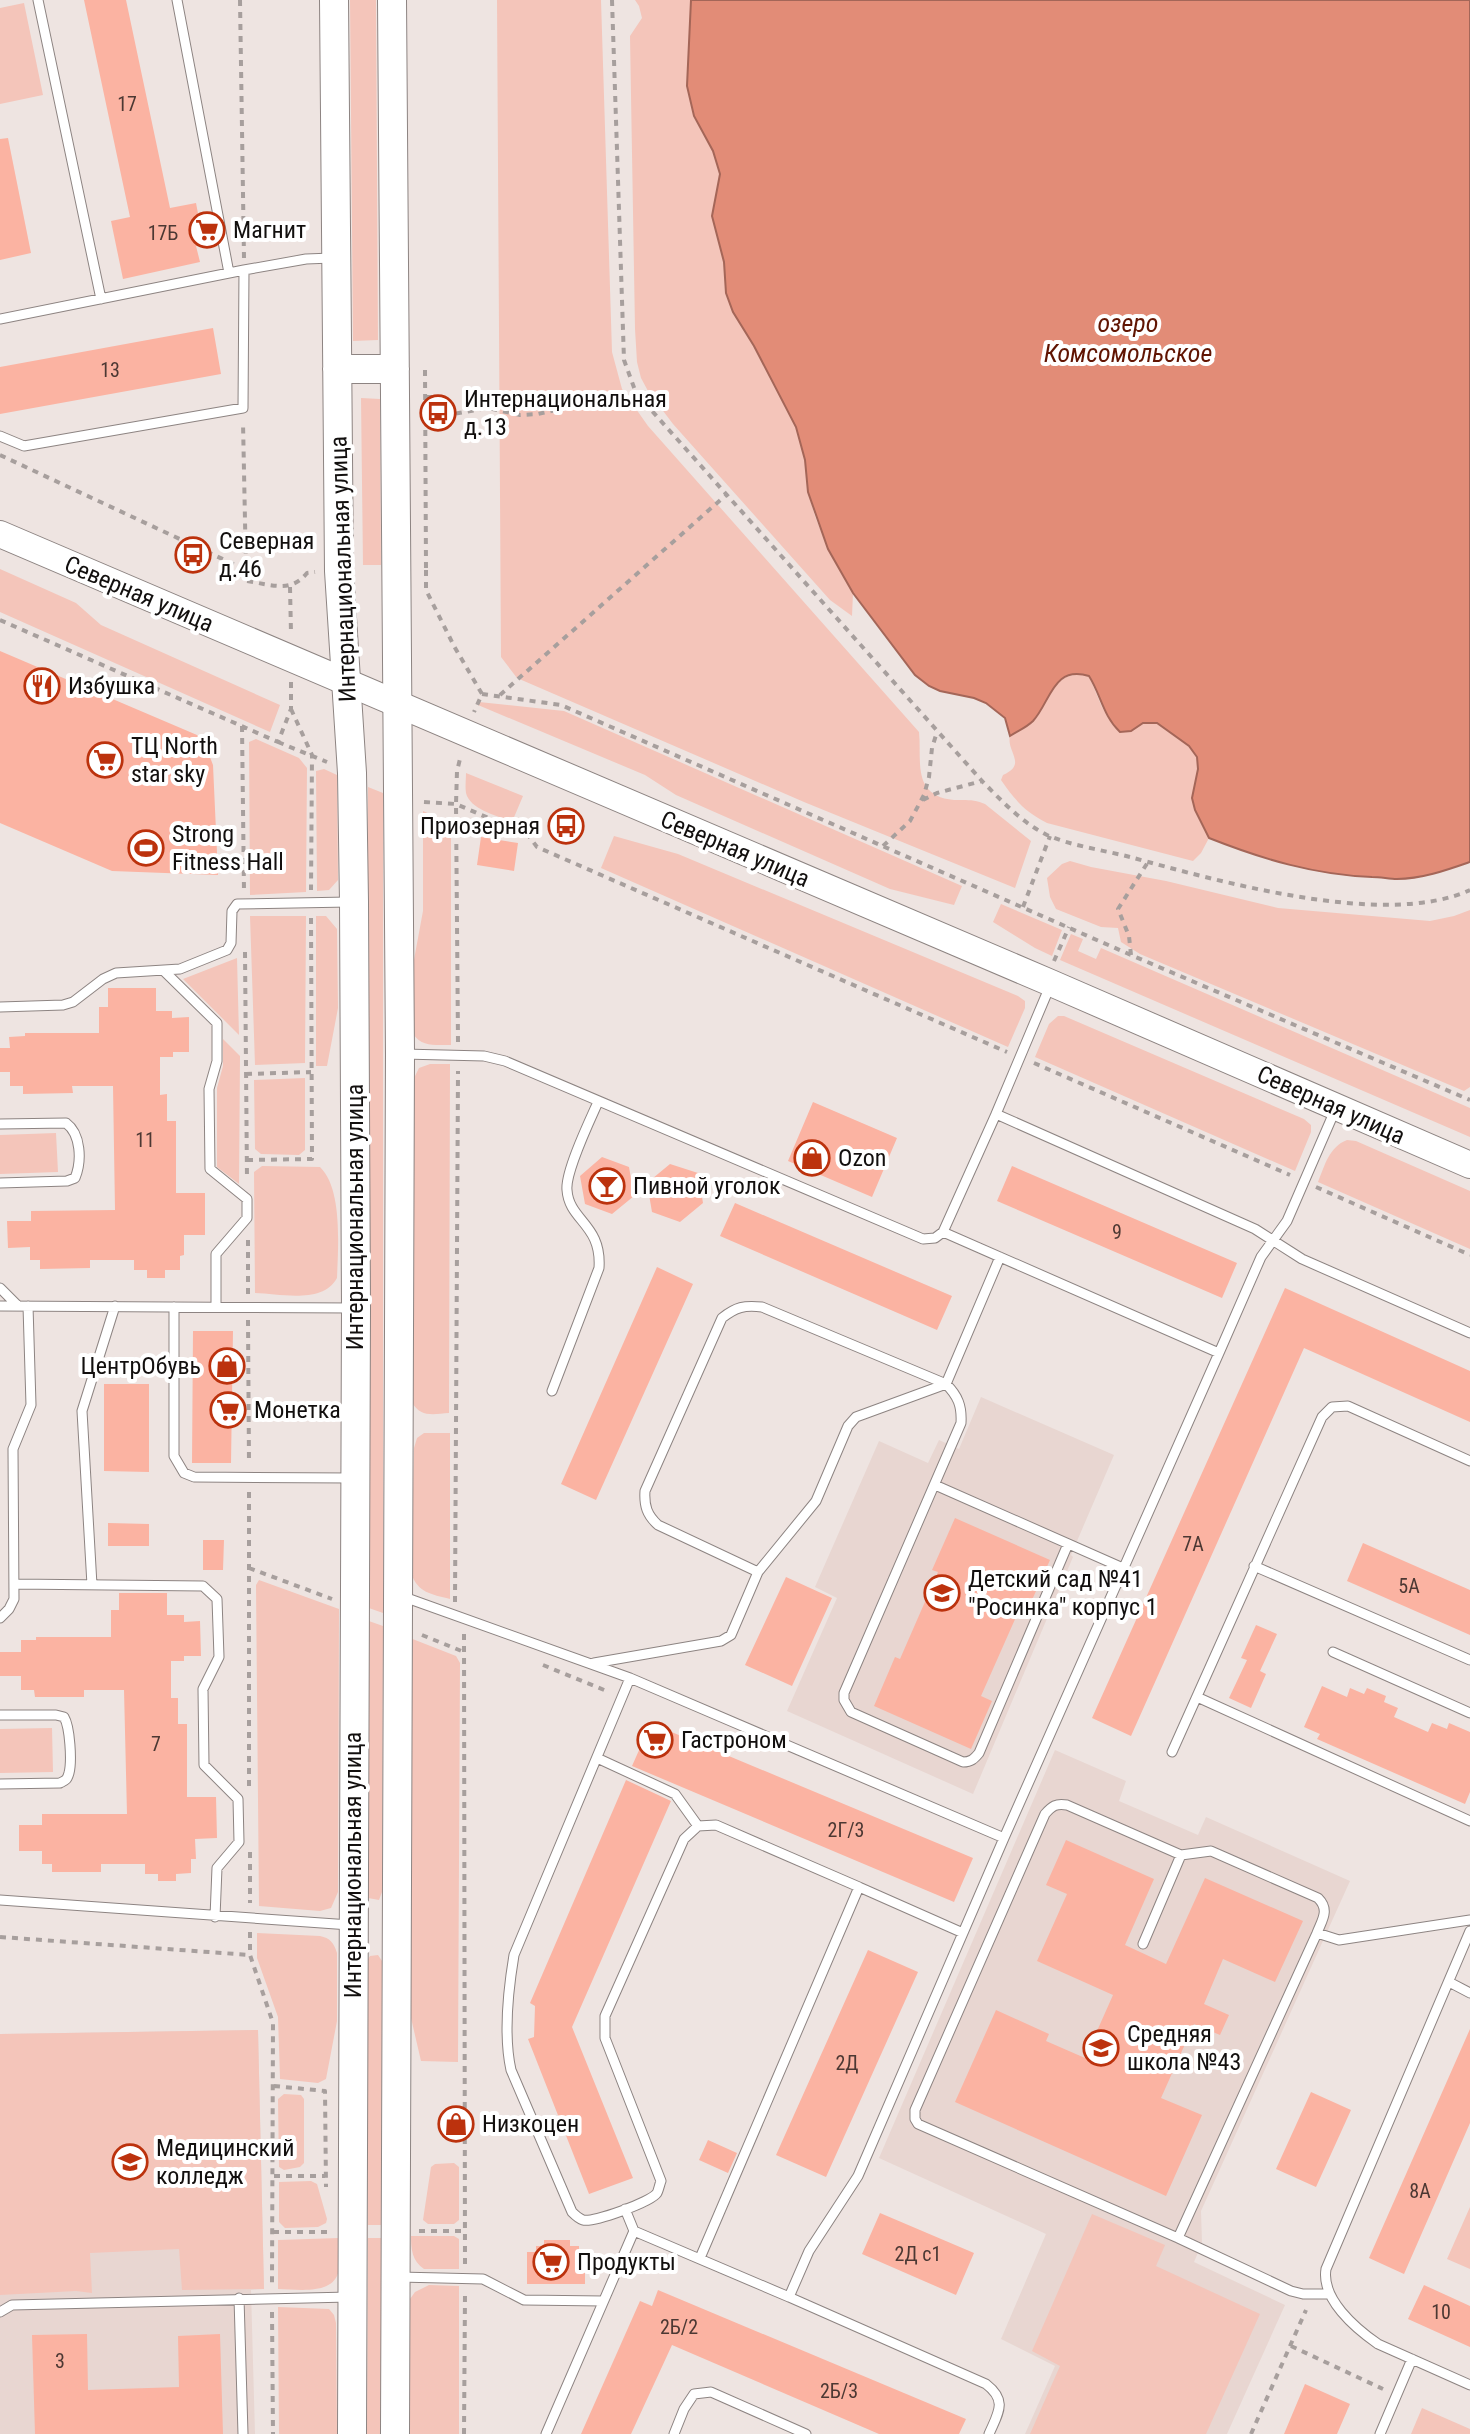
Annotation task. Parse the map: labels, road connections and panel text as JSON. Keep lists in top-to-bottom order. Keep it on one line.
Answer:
{"streets":{"main road":["Интернациональная улица","Северная улица"]},"crossings":[["Интернациональная улица","Северная улица"]],"water":["озеро Комсомольское"],"places":{"supermarket":["Магнит","ТЦ North star sky","Монетка","Гастроном","Продукты"],"bus stop":["Интернациональная д.13","Северная д.46","Приозерная"],"restaurant":["Избушка"],"sports":["Strong Fitness Hall"],"shop":["Ozon","ЦентрОбувь","Низкоцен"],"bar":["Пивной уголок"],"school or university":["Детский сад №41 \"Росинка\" корпус 1","Средняя школа №43","Медицинский колледж"]},"house_numbers":["17","17Б","13","11","9","7А","5А","7","2Г/3","2Д","8А","2Д с1","10","2Б/2","3","2Б/3"]}
